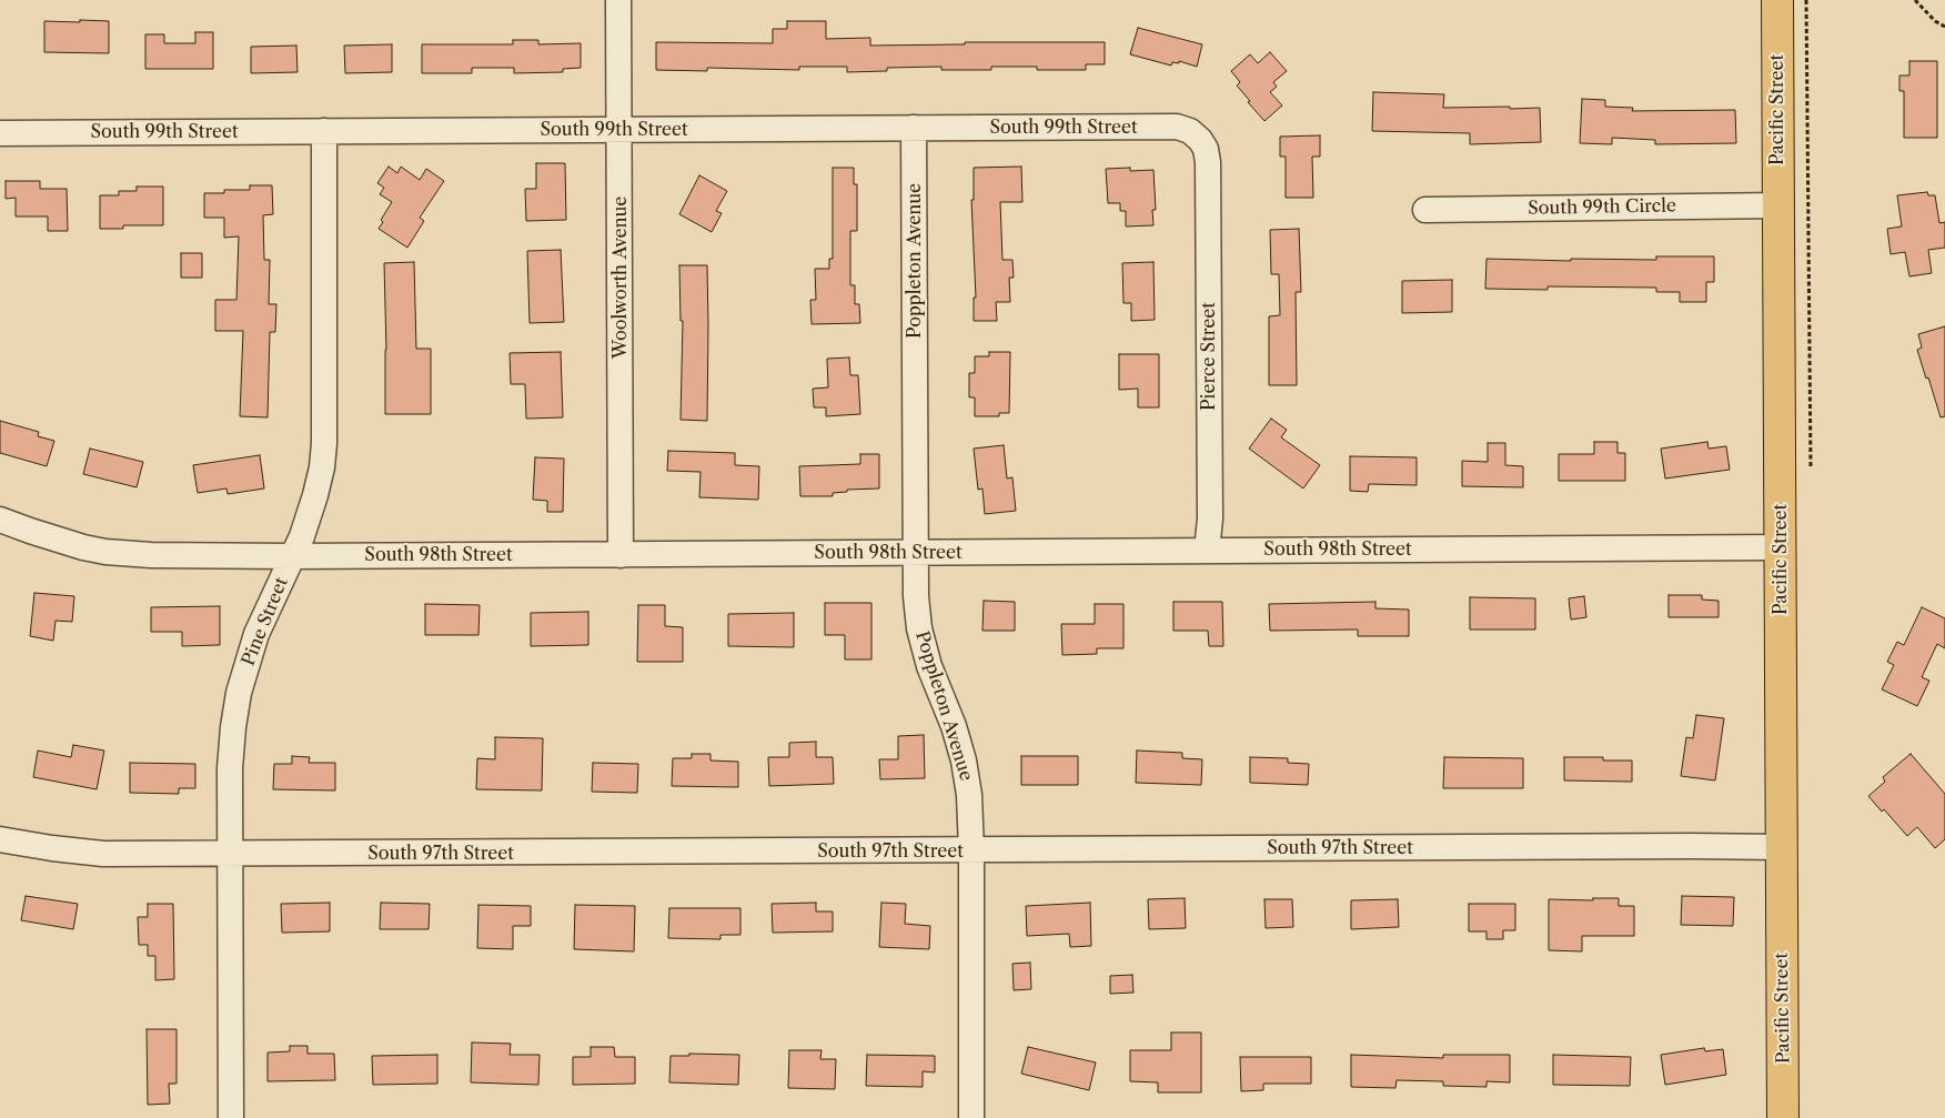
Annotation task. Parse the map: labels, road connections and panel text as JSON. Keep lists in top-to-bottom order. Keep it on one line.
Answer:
{"streets":{"main road":["Pacific Street"],"street":["South 99th Street","South 99th Circle","Poppleton Avenue","Woolworth Avenue","Pierce Street","South 98th Street","Pine Street","South 97th Street"]},"crossings":[["Pacific Street","South 99th Circle"],["Pacific Street","South 98th Street"],["Pacific Street","South 97th Street"],["South 99th Street","Poppleton Avenue"],["South 99th Street","Woolworth Avenue"],["South 99th Street","Pierce Street"],["South 99th Street","Pine Street"],["Poppleton Avenue","South 98th Street"],["Poppleton Avenue","South 97th Street"],["Woolworth Avenue","South 98th Street"],["Pierce Street","South 98th Street"],["South 98th Street","Pine Street"],["Pine Street","South 97th Street"]]}
